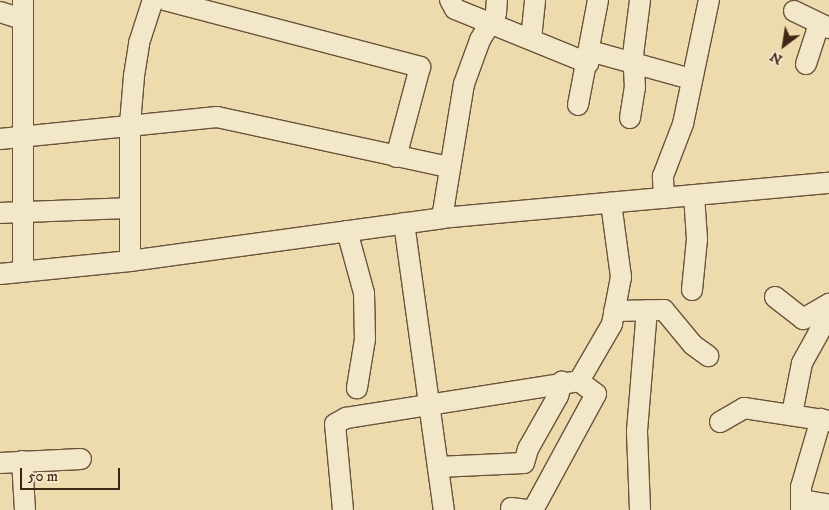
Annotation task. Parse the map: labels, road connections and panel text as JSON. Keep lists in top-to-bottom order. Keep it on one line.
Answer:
{"scale_bar":"50 m","north":"bottom left"}
